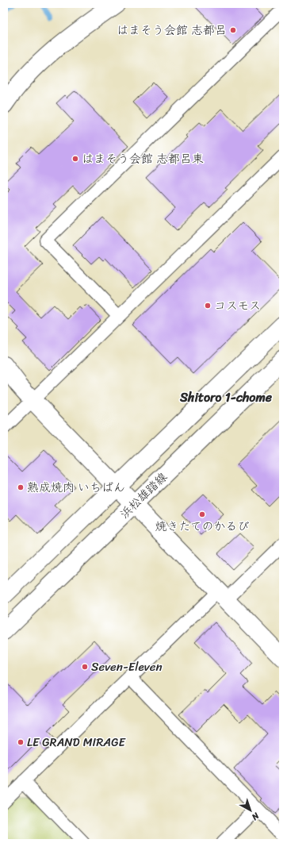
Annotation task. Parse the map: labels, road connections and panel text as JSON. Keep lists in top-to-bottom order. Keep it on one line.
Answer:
{"streets":{"main road":["浜松雄踏線"]},"districts":["Shitoro 1-chome"],"places":["はまそう会館 志都呂","はまそう会館 志都呂東","コスモス","熟成焼肉 いちばん","焼きたてのかるび","Seven-Eleven","LE GRAND MIRAGE"],"north":"bottom right"}
